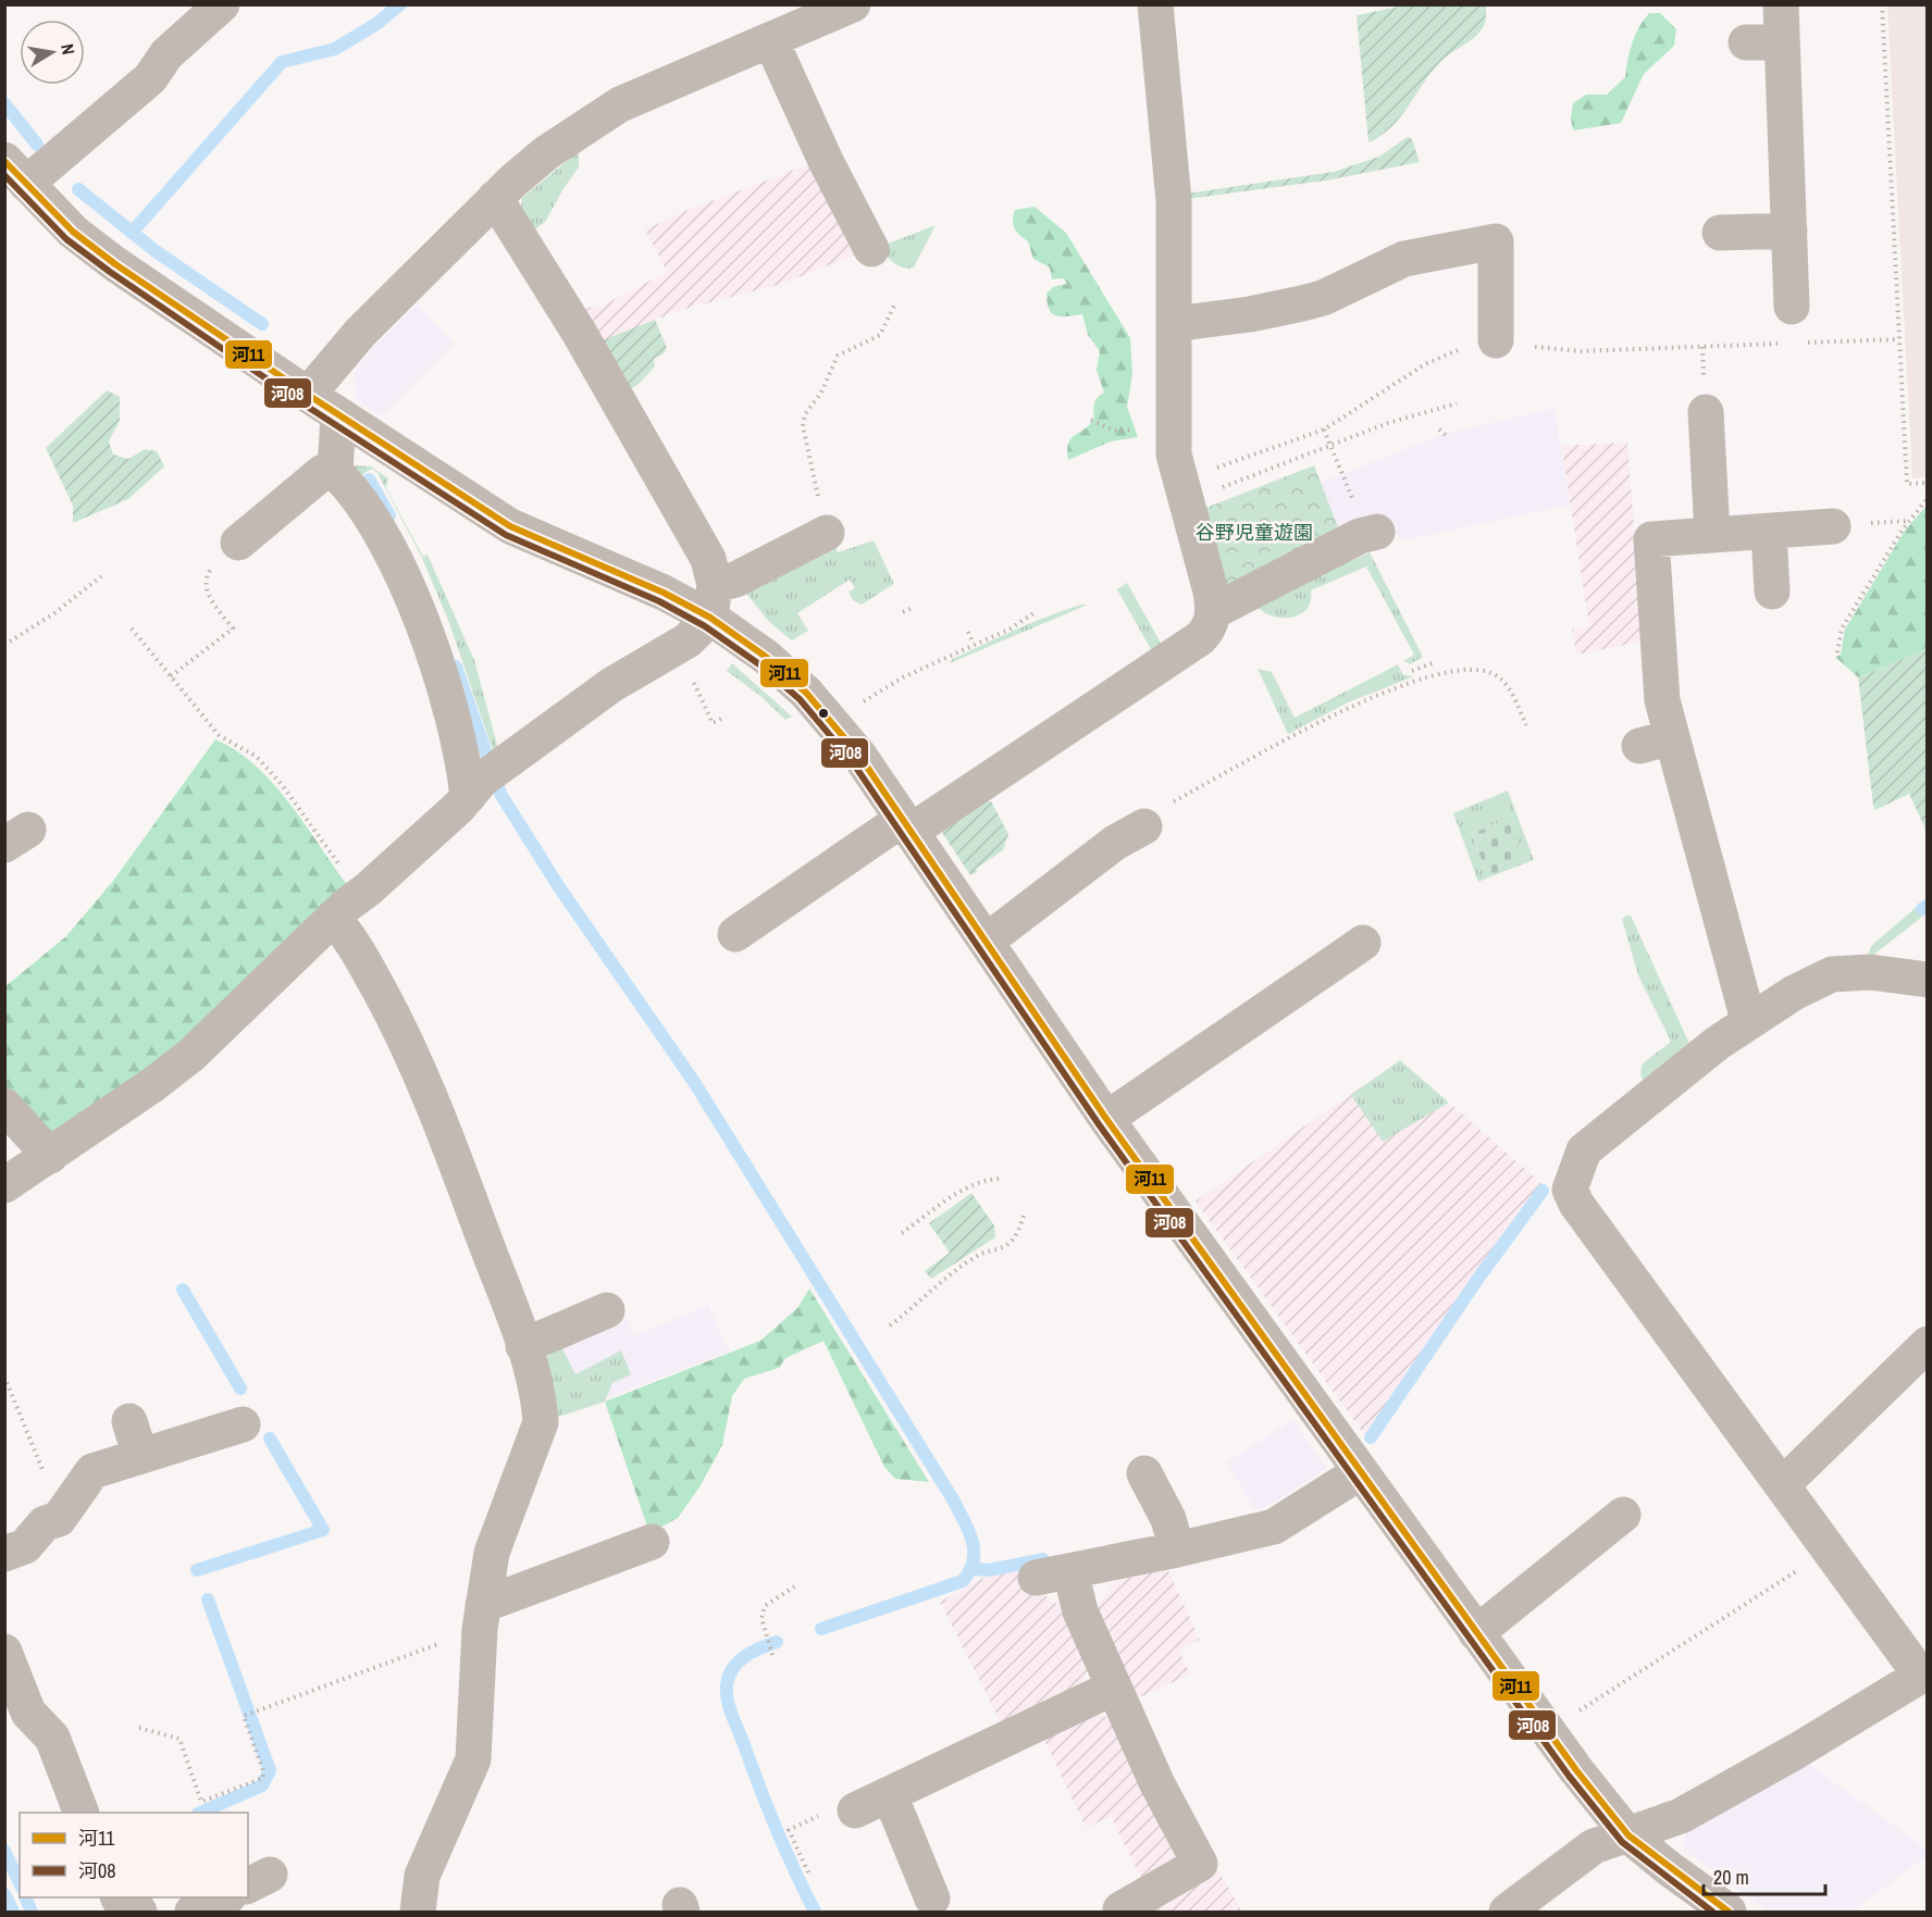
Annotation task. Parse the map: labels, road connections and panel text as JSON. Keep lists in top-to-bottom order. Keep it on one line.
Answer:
{"parks":["谷野児童遊園"],"lines":["transit line 河11","transit line 河08"],"legend":["河11","河08"],"scale_bar":"20 m","north":"right"}
